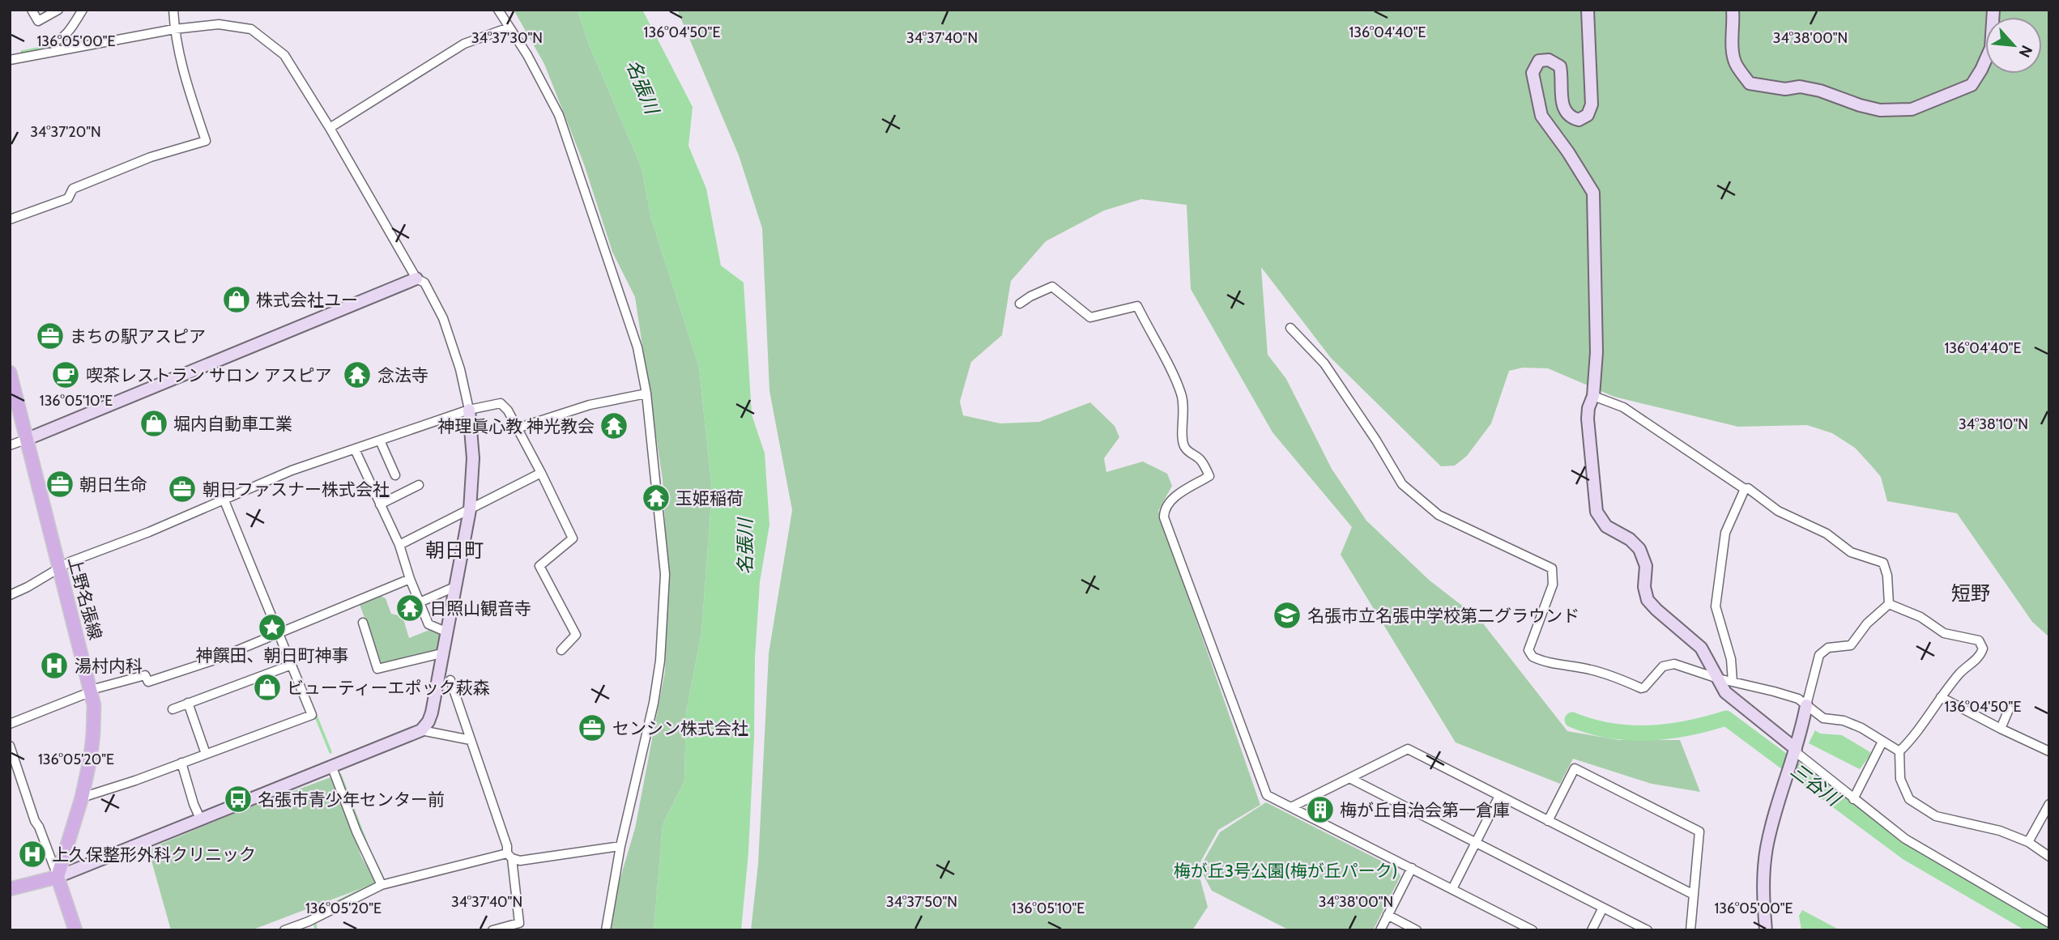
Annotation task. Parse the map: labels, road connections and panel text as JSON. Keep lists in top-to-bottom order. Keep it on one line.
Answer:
{"streets":{"main road":["上野名張線"]},"districts":["朝日町","短野"],"water":["名張川","三谷川"],"parks":["梅が丘3号公園(梅が丘パーク)"],"places":{"shop":["株式会社ユー","堀内自動車工業","ビューティーエポック萩森"],"office":["まちの駅アスピア","朝日生命","朝日ファスナー株式会社","センシン株式会社"],"cafe":["喫茶レストラン サロン アスピア"],"temple":["念法寺","神理眞心教 神光教会","玉姫稲荷","日照山観音寺"],"school or university":["名張市立名張中学校第二グラウンド"],"place":["神饌田、朝日町神事"],"hospital":["湯村内科","上久保整形外科クリニック"],"bus stop":["名張市青少年センター前"],"building":["梅が丘自治会第一倉庫"]},"north":"bottom right","coordinates":["136°04'50\"E","136°04'40\"E","34°37'30\"N","34°37'40\"N","34°38'00\"N","136°05'00\"E","34°37'20\"N","136°05'10\"E","34°38'10\"N","136°05'20\"E","34°37'50\"N"]}
